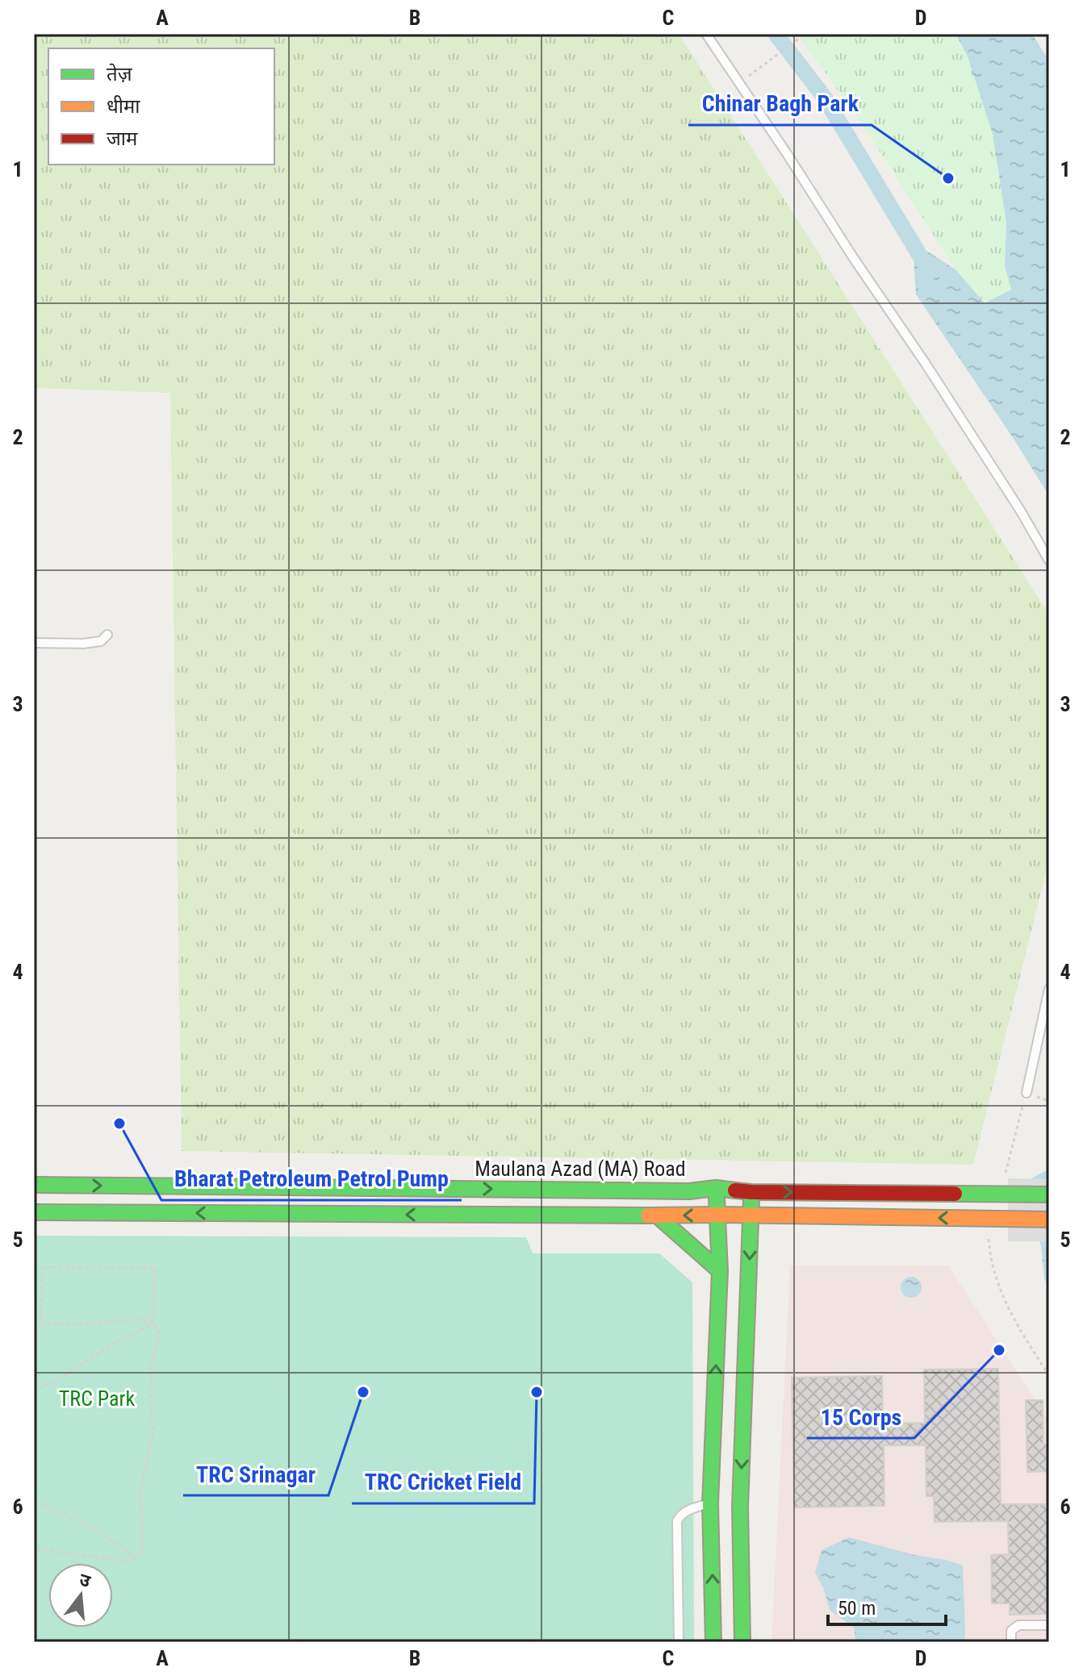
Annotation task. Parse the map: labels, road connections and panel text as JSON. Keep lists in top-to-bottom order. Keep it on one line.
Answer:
{"streets":{"main road":["Maulana Azad (MA) Road"]},"parks":["TRC Park"],"places":["Chinar Bagh Park","Bharat Petroleum Petrol Pump","15 Corps","TRC Srinagar","TRC Cricket Field"],"legend":["तेज़","धीमा","जाम"],"scale_bar":"50 m","north":"top","grid":{"columns":["A","B","C","D"],"rows":["1","2","3","4","5","6"]}}
